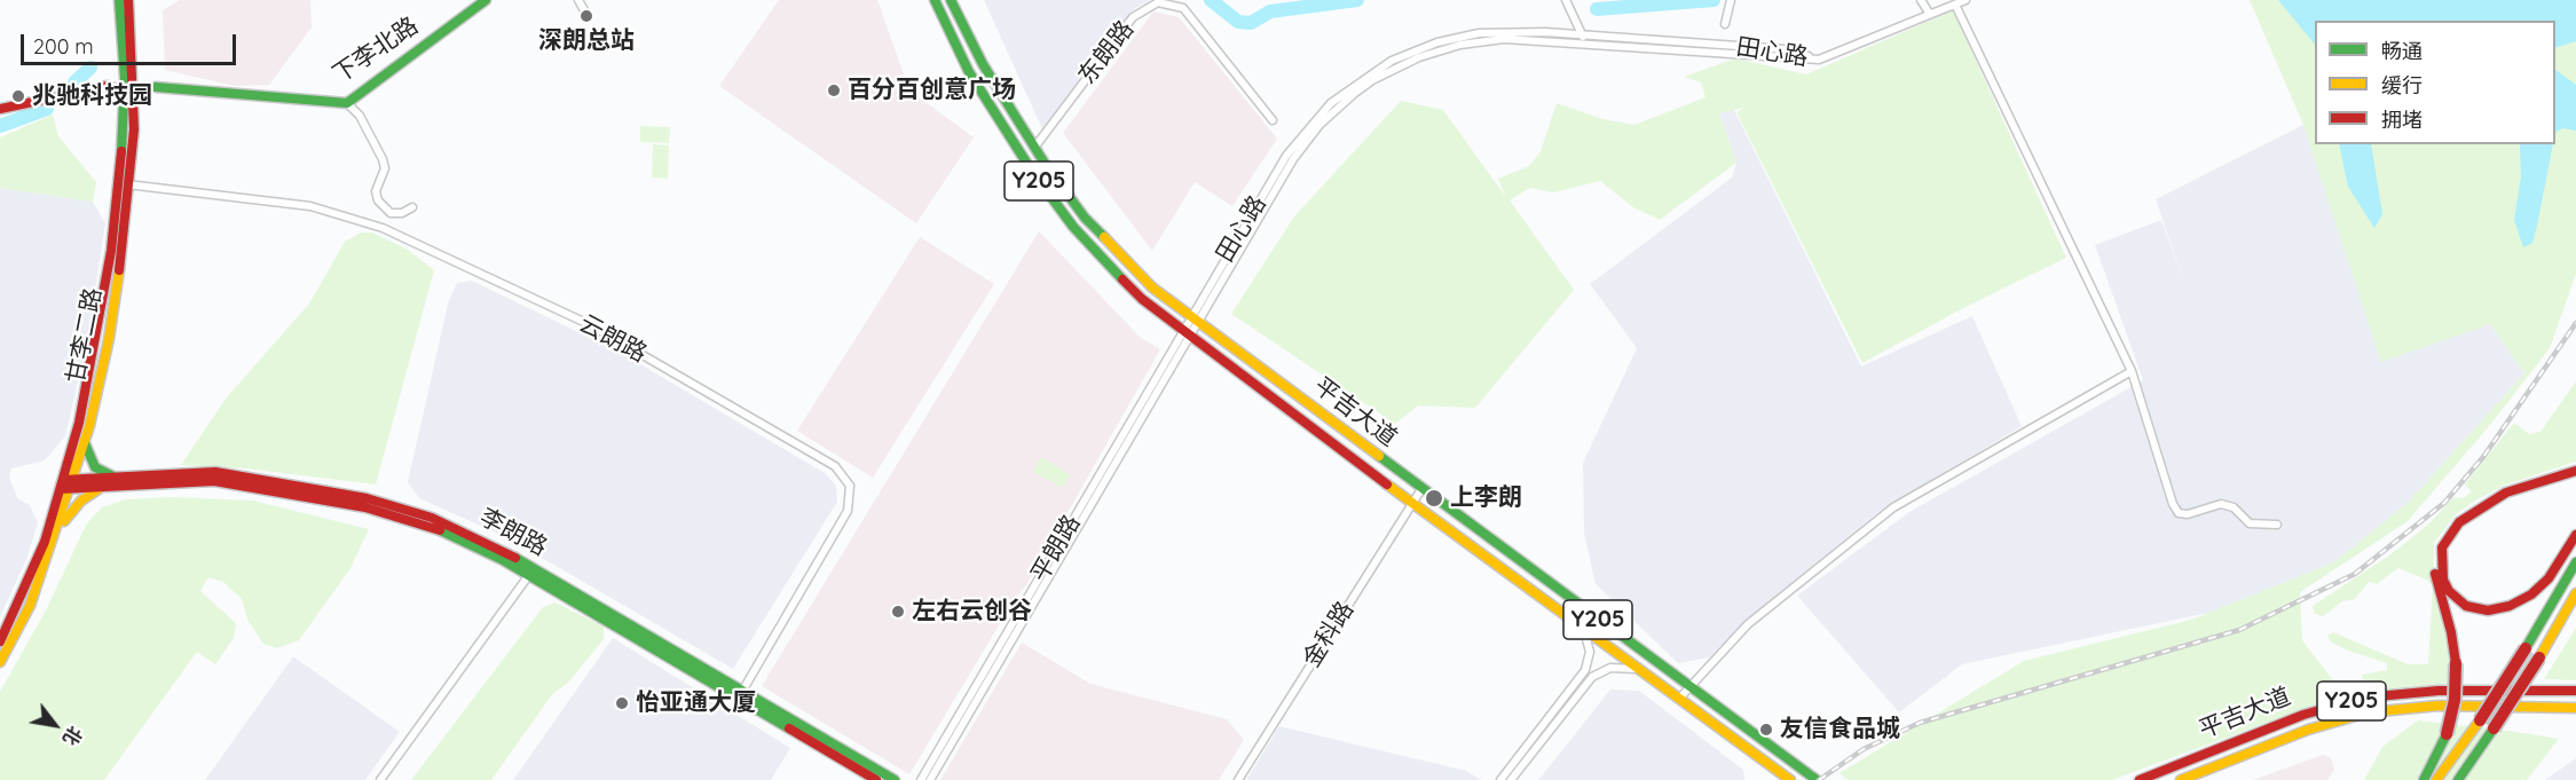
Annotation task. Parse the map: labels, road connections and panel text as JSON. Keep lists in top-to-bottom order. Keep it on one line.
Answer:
{"streets":{"main road":["下李北路","Y205","甘李二路","平吉大道","李朗路"],"street":["东朗路","田心路","云朗路","平朗路","金科路"]},"crossings":[["东朗路","平吉大道"],["田心路","平吉大道"],["田心路","平朗路"],["甘李二路","云朗路"],["甘李二路","李朗路"],["云朗路","李朗路"],["平吉大道","平朗路"],["平吉大道","金科路"]],"places":["深朗总站","百分百创意广场","兆驰科技园","上李朗","左右云创谷","怡亚通大厦","友信食品城"],"legend":["畅通","缓行","拥堵"],"scale_bar":"200 m","north":"bottom right"}
